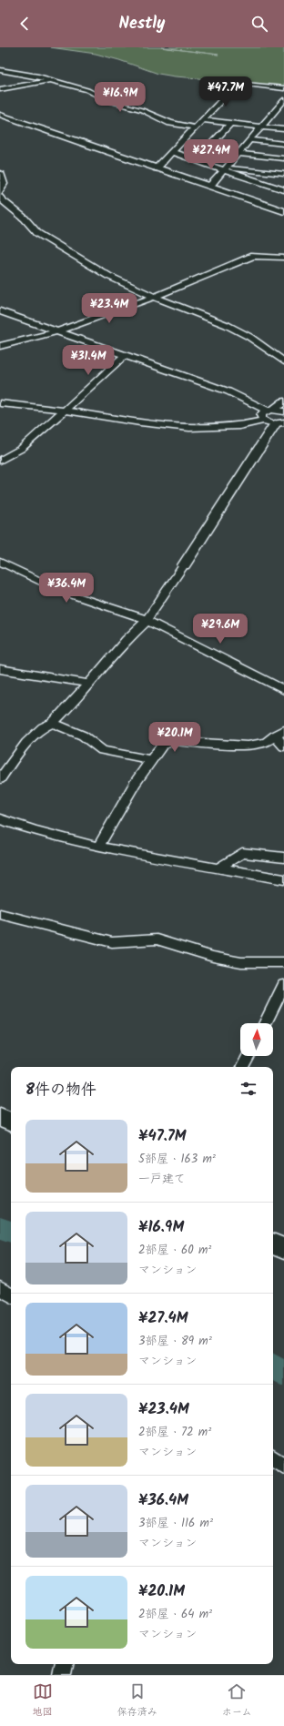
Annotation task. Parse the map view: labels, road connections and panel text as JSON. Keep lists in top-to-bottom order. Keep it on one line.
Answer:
{"north":"top","page":{"header":"Nestly","price":["¥47.7M","¥16.9M","¥27.4M","¥23.4M","¥31.4M","¥36.4M","¥29.6M","¥20.1M"],"heading":"8件の物件","list":[{"name":"¥47.7M","note":"5部屋 · 163 m² · 一戸建て"},{"name":"¥16.9M","note":"2部屋 · 60 m² · マンション"},{"name":"¥27.4M","note":"3部屋 · 89 m² · マンション"},{"name":"¥23.4M","note":"2部屋 · 72 m² · マンション"},{"name":"¥36.4M","note":"3部屋 · 116 m² · マンション"},{"name":"¥20.1M","note":"2部屋 · 64 m² · マンション"}],"tabs":["地図","保存済み","ホーム"]}}
